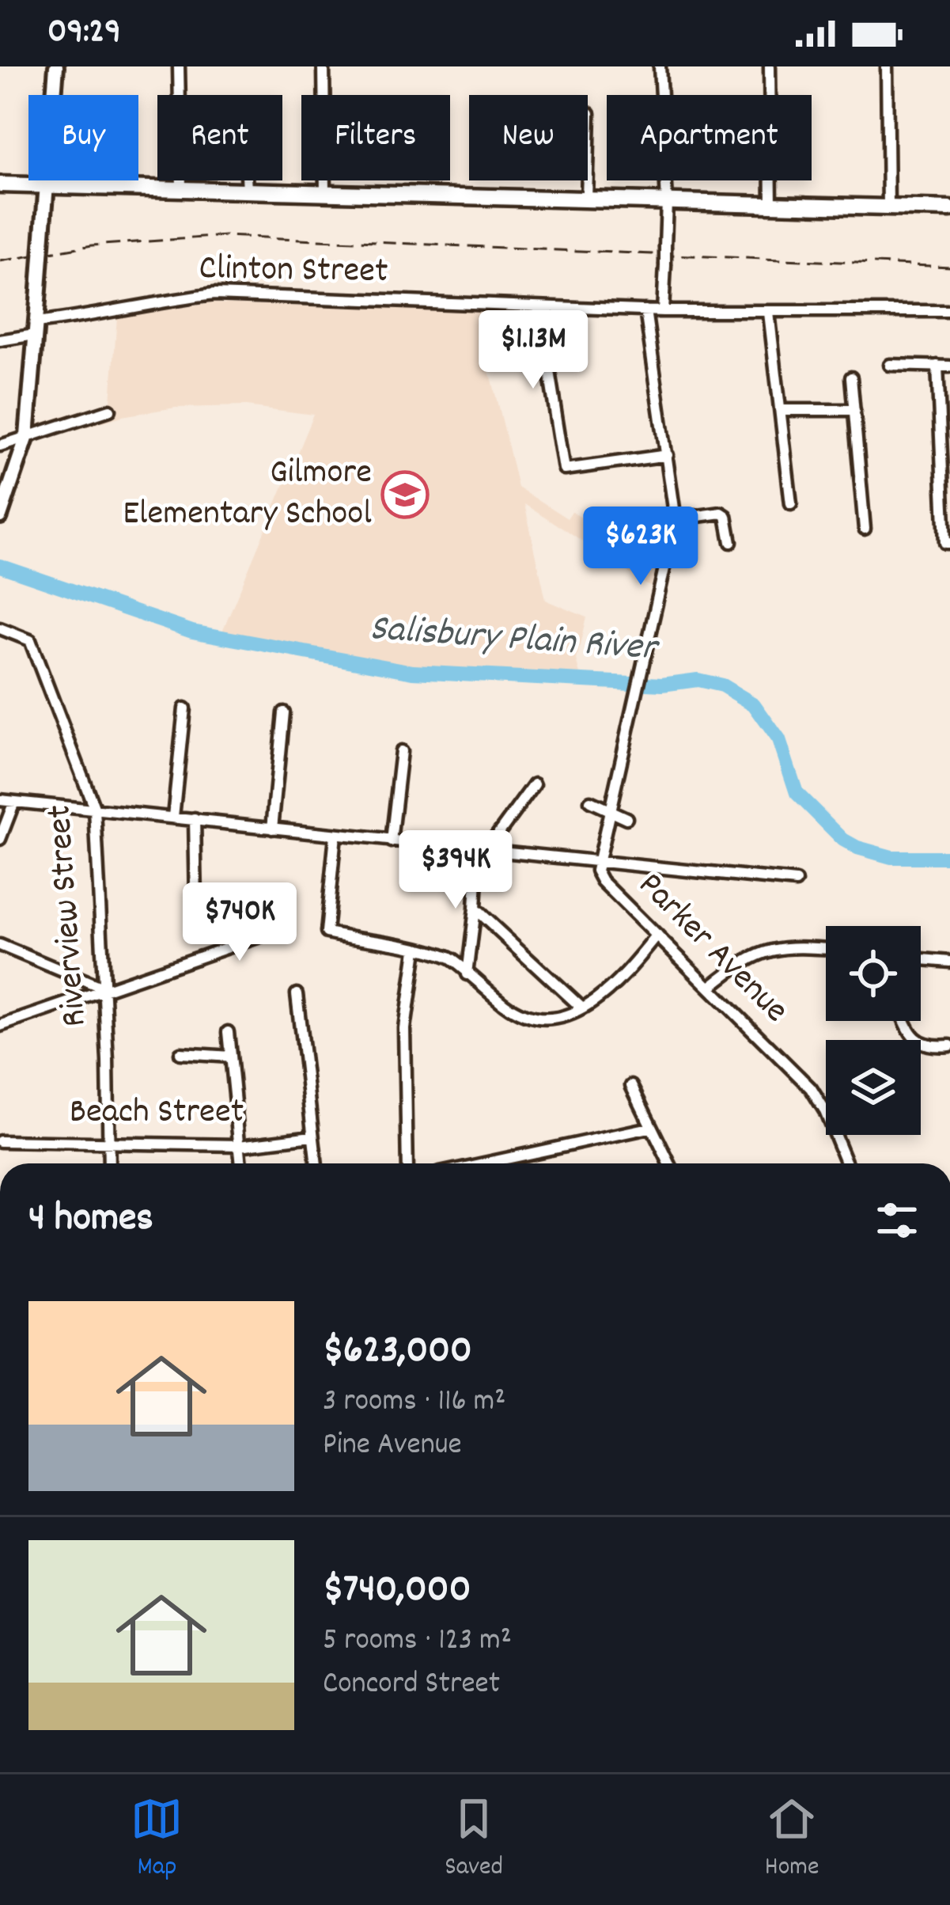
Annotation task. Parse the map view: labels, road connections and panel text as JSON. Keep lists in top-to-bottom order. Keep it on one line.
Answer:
{"streets":{"street":["Clinton Street","Riverview Street","Parker Avenue","Beach Street"]},"crossings":[["Riverview Street","Beach Street"]],"water":["Salisbury Plain River"],"places":{"school or university":["Gilmore Elementary School"]},"page":{"status":"09:29","chip":["Buy","Rent","Filters","New","Apartment"],"price":["$1.13M","$623K","$394K","$740K"],"heading":"4 homes","list":[{"name":"$623,000","note":"3 rooms · 116 m² · Pine Avenue"},{"name":"$740,000","note":"5 rooms · 123 m² · Concord Street"}],"tabs":["Map","Saved","Home"]}}
